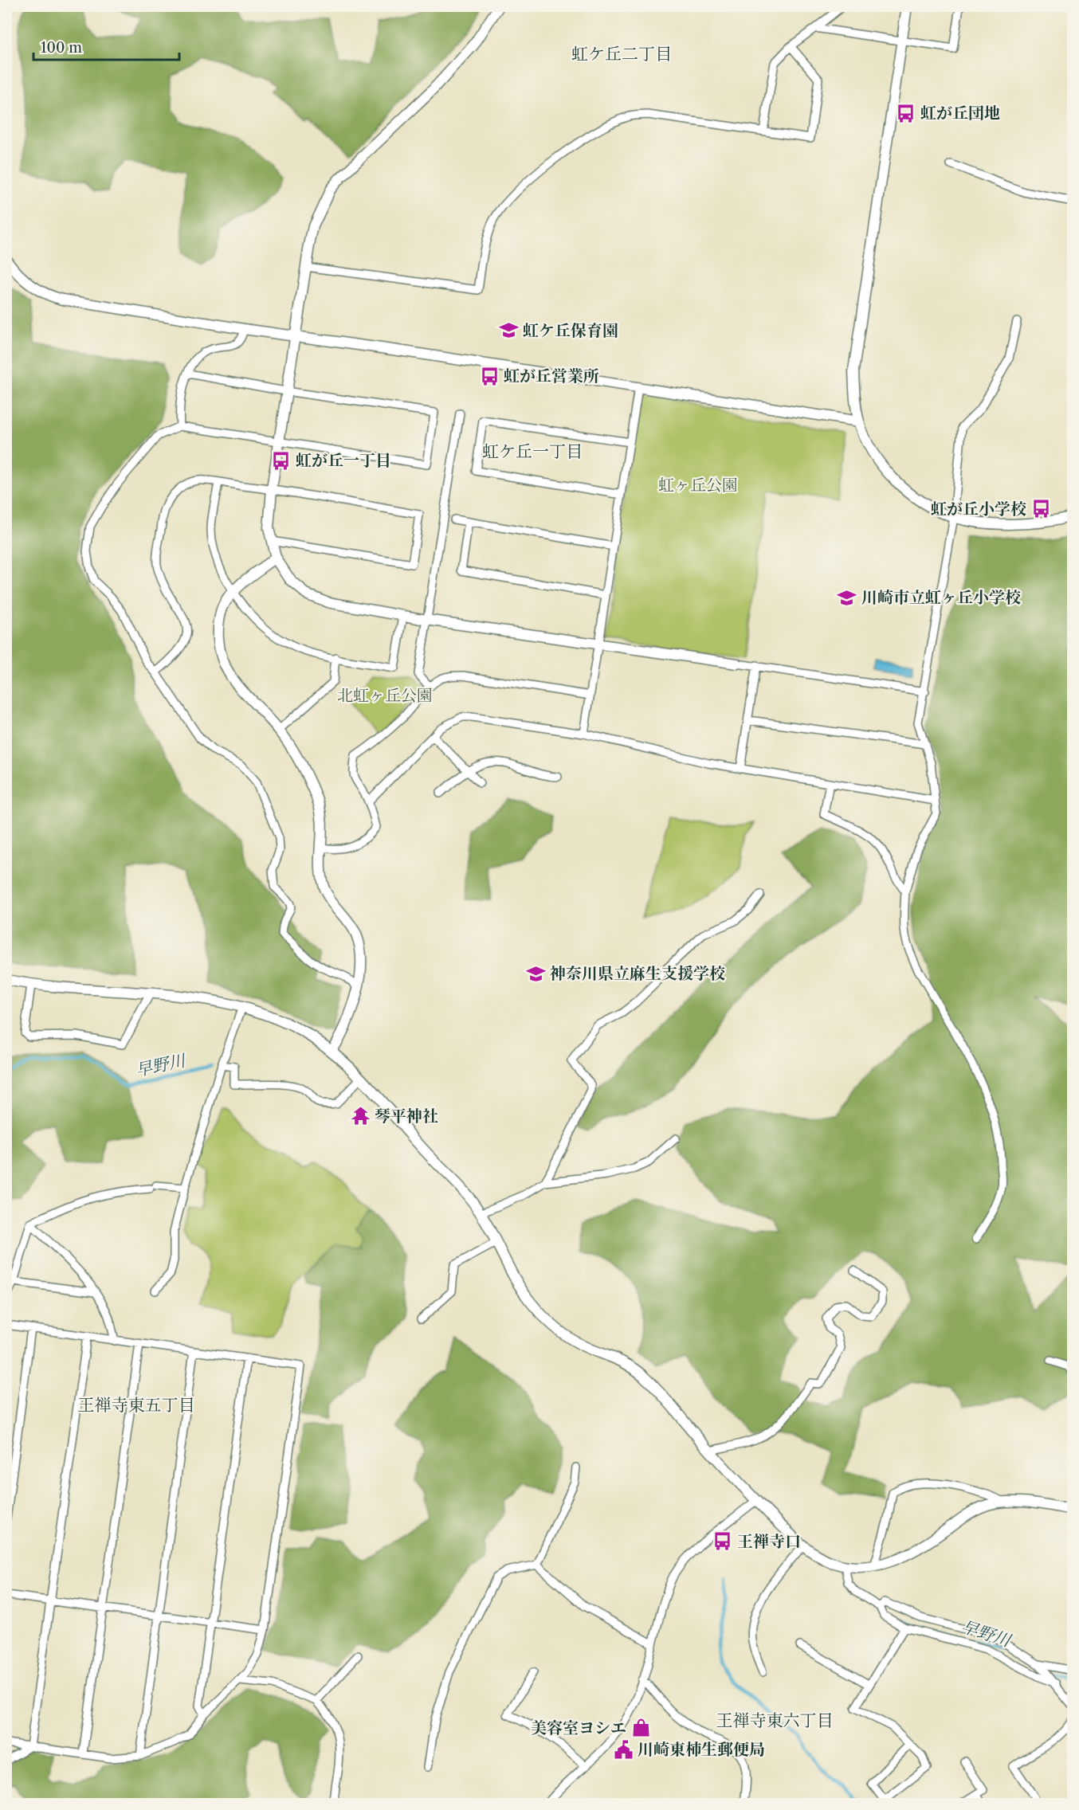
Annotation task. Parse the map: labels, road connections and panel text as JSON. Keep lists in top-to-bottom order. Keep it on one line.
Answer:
{"districts":["虹ケ丘二丁目","虹ケ丘一丁目","王禅寺東五丁目","王禅寺東六丁目"],"water":["早野川"],"parks":["虹ヶ丘公園","北虹ヶ丘公園"],"places":{"bus stop":["虹が丘団地","虹が丘営業所","虹が丘一丁目","虹が丘小学校","王禅寺口"],"school or university":["虹ケ丘保育園","川崎市立虹ヶ丘小学校","神奈川県立麻生支援学校"],"temple":["琴平神社"],"shop":["美容室ヨシエ"],"public building":["川崎東柿生郵便局"]},"scale_bar":"100 m"}
